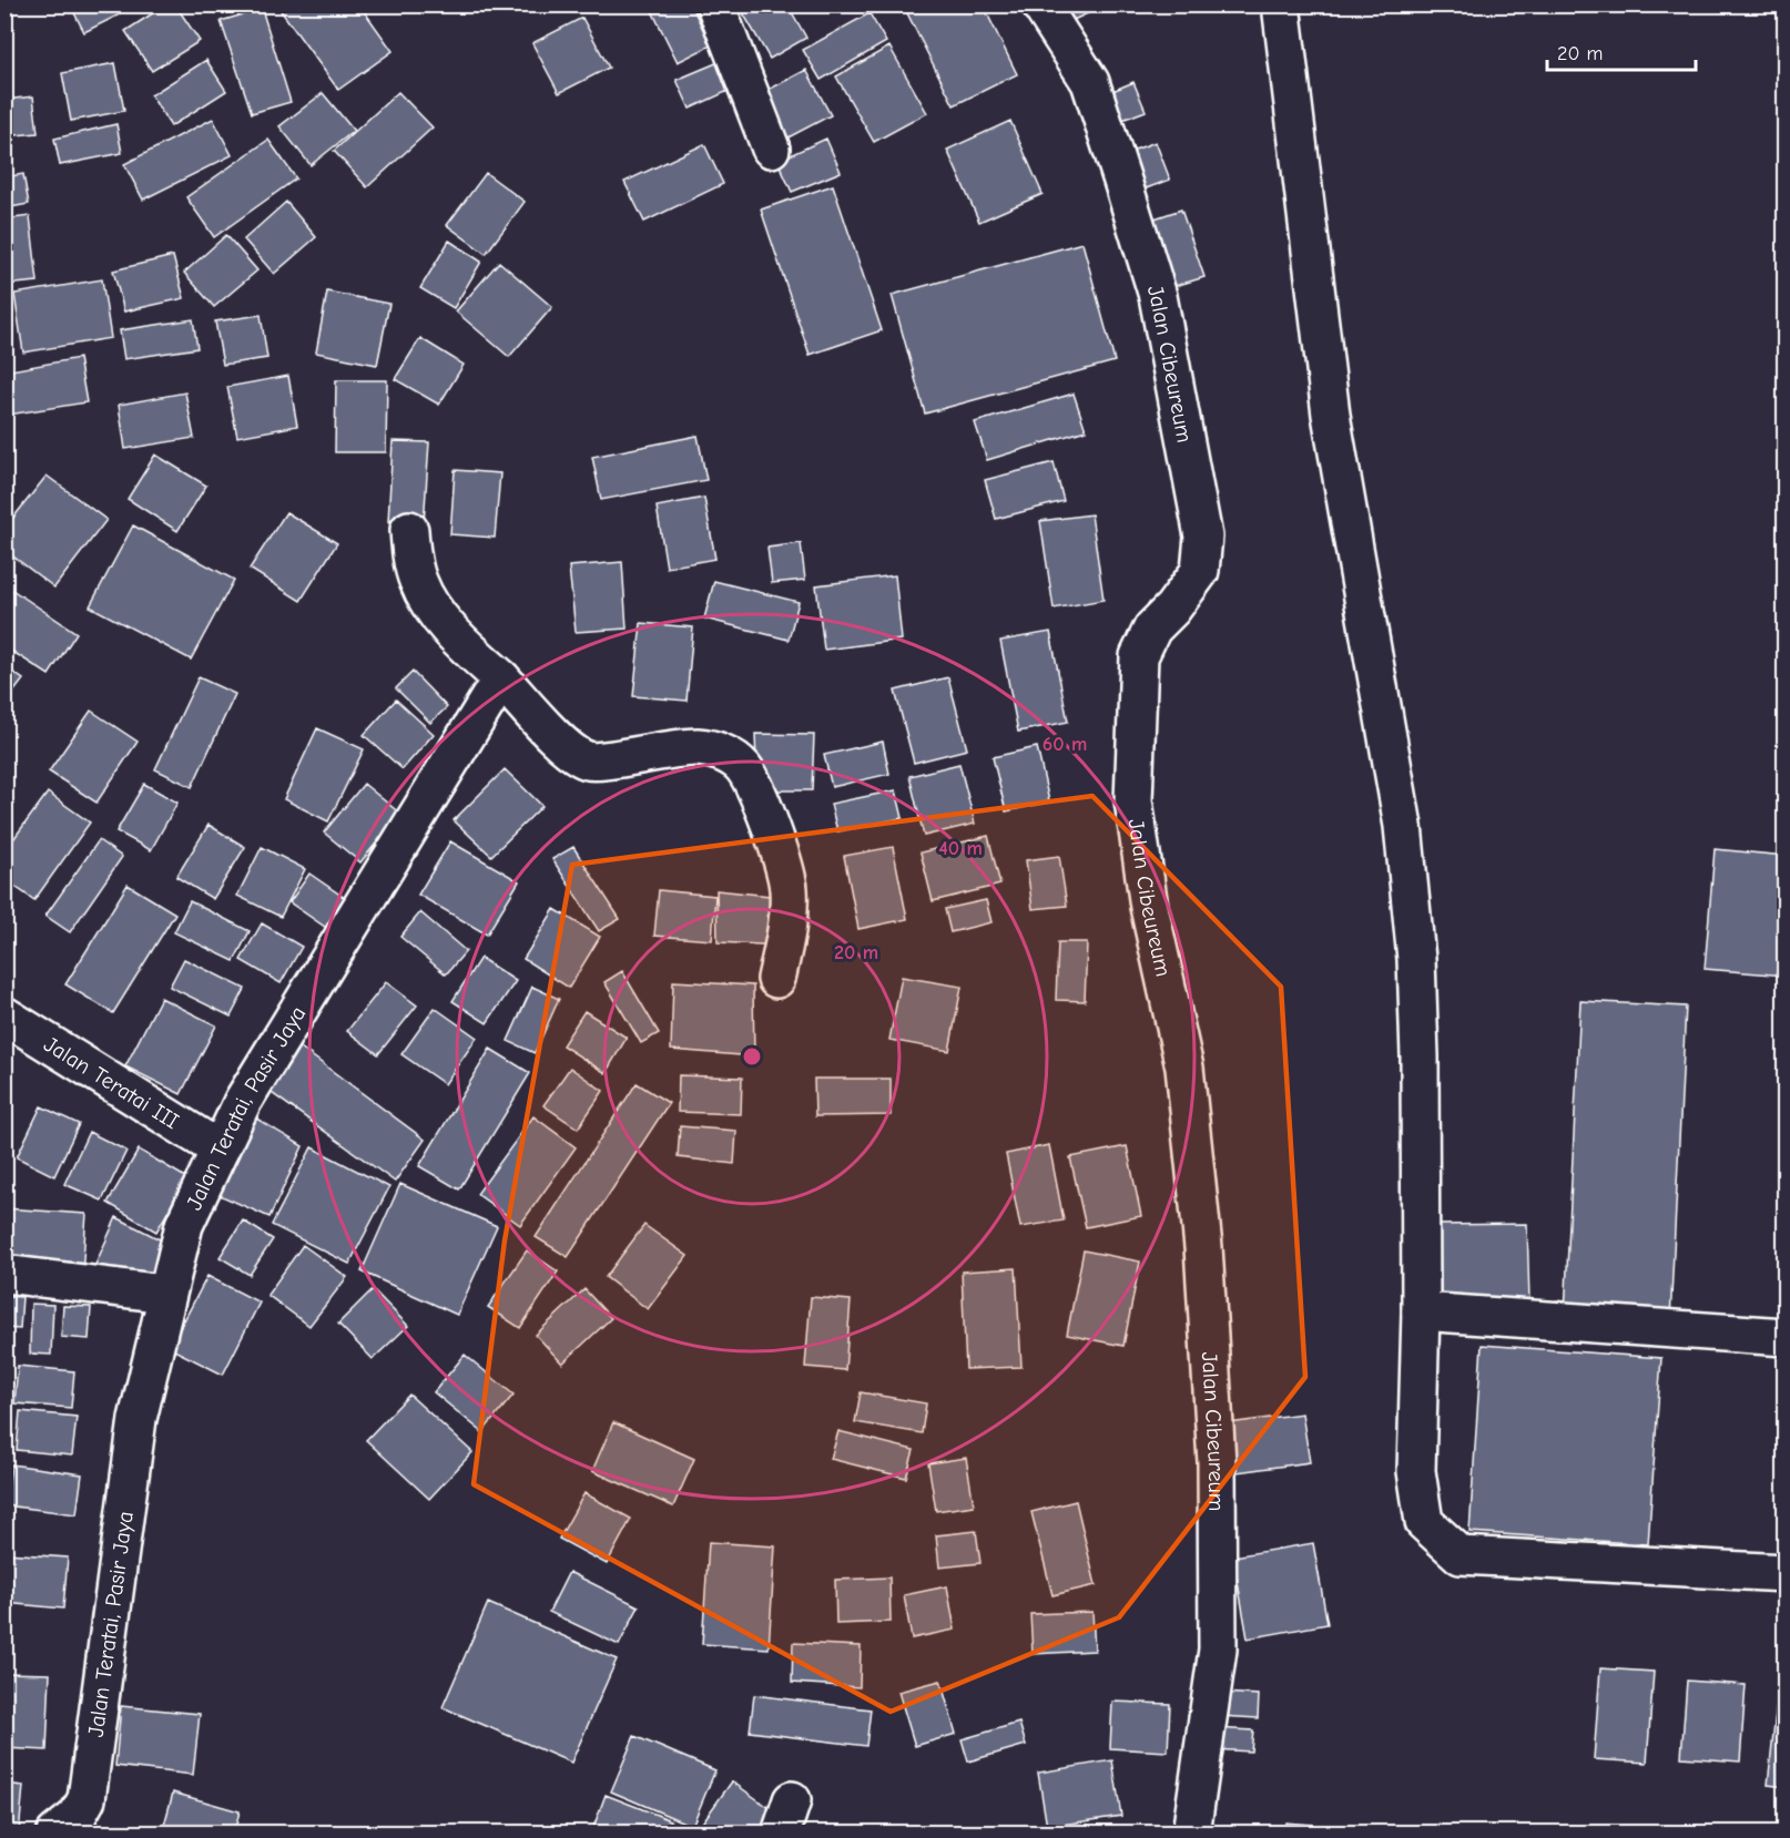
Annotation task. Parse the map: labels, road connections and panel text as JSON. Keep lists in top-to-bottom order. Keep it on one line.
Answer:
{"streets":{"street":["Jalan Cibeureum","Jalan Teratai III","Jalan Teratai, Pasir Jaya"]},"crossings":[["Jalan Teratai III","Jalan Teratai, Pasir Jaya"]],"scale_bar":"20 m","rings":["60 m","40 m","20 m"]}
